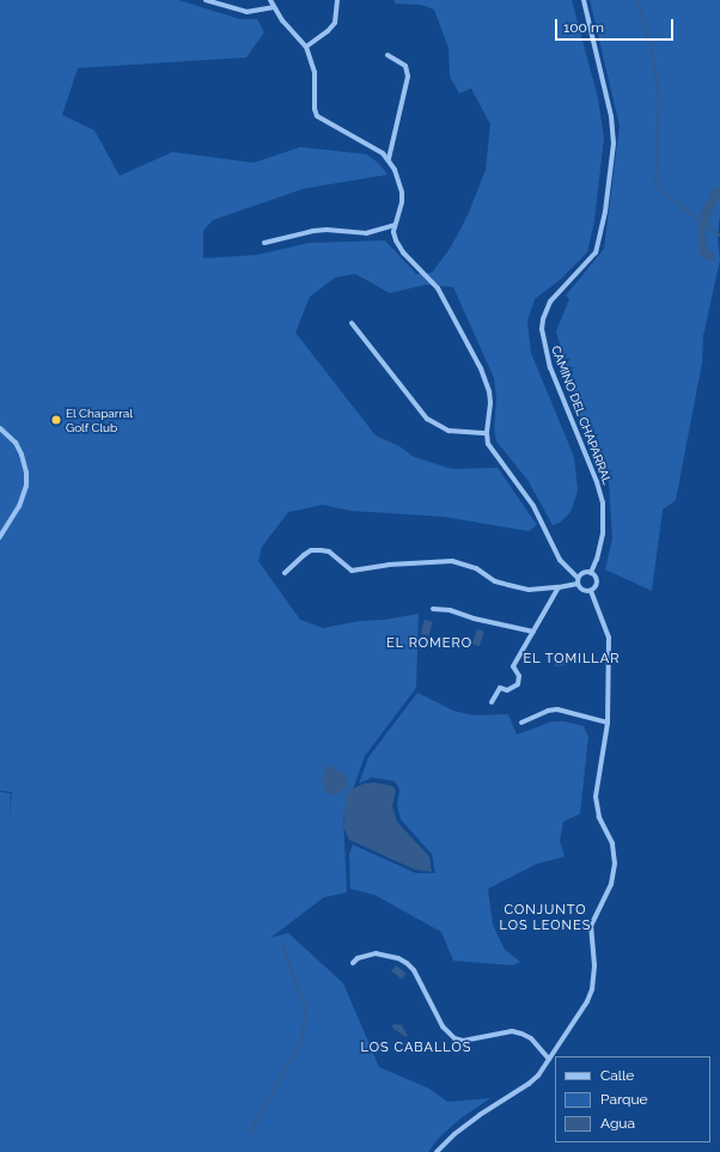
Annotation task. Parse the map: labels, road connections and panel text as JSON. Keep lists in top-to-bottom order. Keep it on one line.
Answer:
{"streets":{"street":["CAMINO DEL CHAPARRAL"]},"districts":["EL ROMERO","EL TOMILLAR","CONJUNTO LOS LEONES","LOS CABALLOS"],"places":["El Chaparral Golf Club"],"legend":["Calle","Parque","Agua"],"scale_bar":"100 m"}
